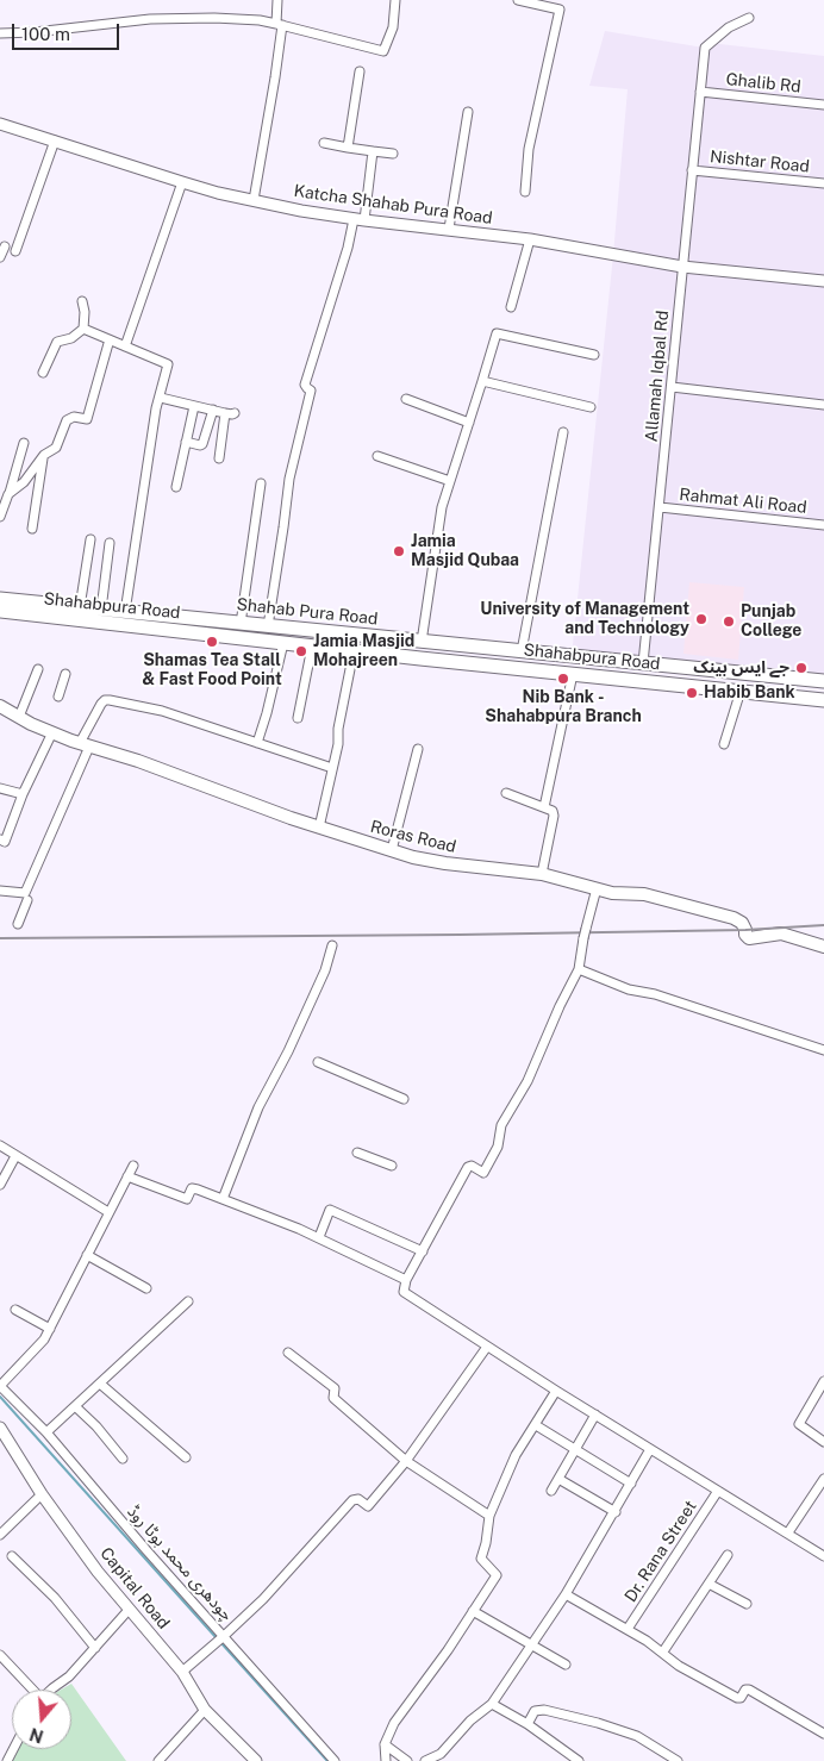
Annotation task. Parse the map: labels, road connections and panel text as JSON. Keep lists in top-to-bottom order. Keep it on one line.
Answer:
{"streets":{"main road":["Shahabpura Road","Shahab Pura Road","Roras Road"],"street":["Ghalib Rd","Nishtar Road","Katcha Shahab Pura Road","Allamah Iqbal Rd","Rahmat Ali Road","Dr. Rana Street","چودھری محمد بوٹا روڈ","Capital Road"]},"crossings":[["Ghalib Rd","Allamah Iqbal Rd"],["Nishtar Road","Allamah Iqbal Rd"],["Katcha Shahab Pura Road","Allamah Iqbal Rd"],["Allamah Iqbal Rd","Rahmat Ali Road"],["Allamah Iqbal Rd","Shahab Pura Road"],["Shahabpura Road","Shahab Pura Road"]],"places":["Jamia Masjid Qubaa","University of Management and Technology","Punjab College","Shamas Tea Stall & Fast Food Point","Jamia Masjid Mohajreen","جے ایس بینک","Nib Bank - Shahabpura Branch","Habib Bank"],"scale_bar":"100 m","north":"bottom"}
